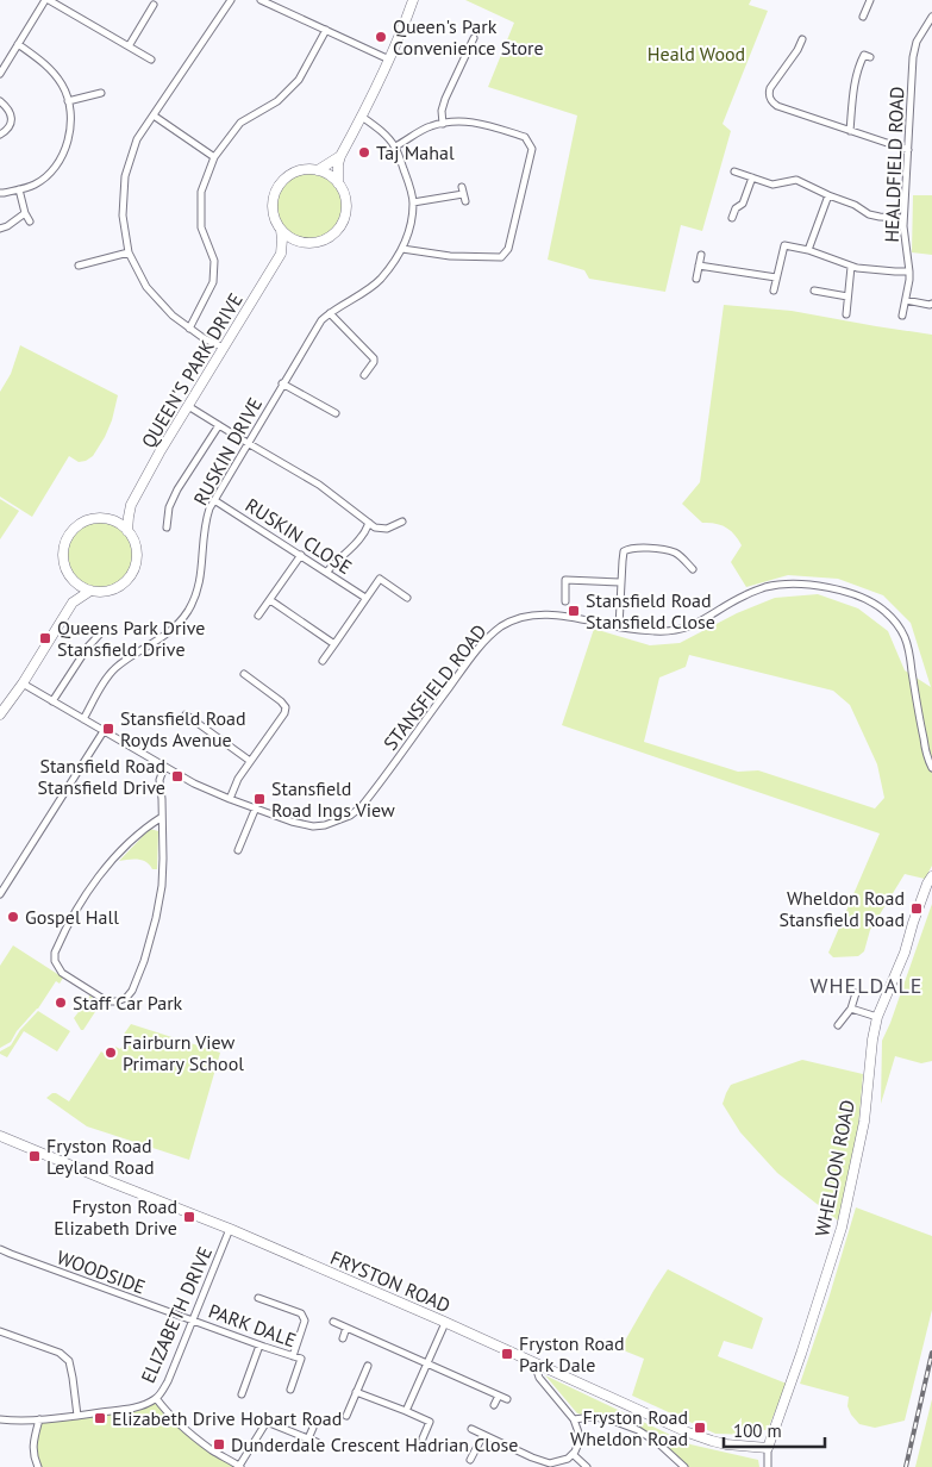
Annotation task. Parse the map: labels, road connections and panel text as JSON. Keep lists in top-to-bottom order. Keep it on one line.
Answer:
{"streets":{"street":["HEALDFIELD ROAD","QUEEN'S PARK DRIVE","RUSKIN DRIVE","RUSKIN CLOSE","STANSFIELD ROAD","WHELDON ROAD","WOODSIDE","FRYSTON ROAD","ELIZABETH DRIVE","PARK DALE"]},"crossings":[["QUEEN'S PARK DRIVE","RUSKIN DRIVE"],["QUEEN'S PARK DRIVE","STANSFIELD ROAD"],["RUSKIN DRIVE","RUSKIN CLOSE"],["RUSKIN DRIVE","STANSFIELD ROAD"],["WHELDON ROAD","FRYSTON ROAD"],["WOODSIDE","ELIZABETH DRIVE"],["WOODSIDE","PARK DALE"],["FRYSTON ROAD","ELIZABETH DRIVE"],["ELIZABETH DRIVE","PARK DALE"]],"districts":["WHELDALE"],"parks":["Heald Wood"],"places":{"other":["Queen's Park Convenience Store","Taj Mahal","Gospel Hall","Staff Car Park","Fairburn View Primary School"],"transit":["Stansfield Road Stansfield Close","Queens Park Drive Stansfield Drive","Stansfield Road Royds Avenue","Stansfield Road Stansfield Drive","Stansfield Road Ings View","Wheldon Road Stansfield Road","Fryston Road Leyland Road","Fryston Road Elizabeth Drive","Fryston Road Park Dale","Elizabeth Drive Hobart Road","Fryston Road Wheldon Road","Dunderdale Crescent Hadrian Close"]},"scale_bar":"100 m"}
